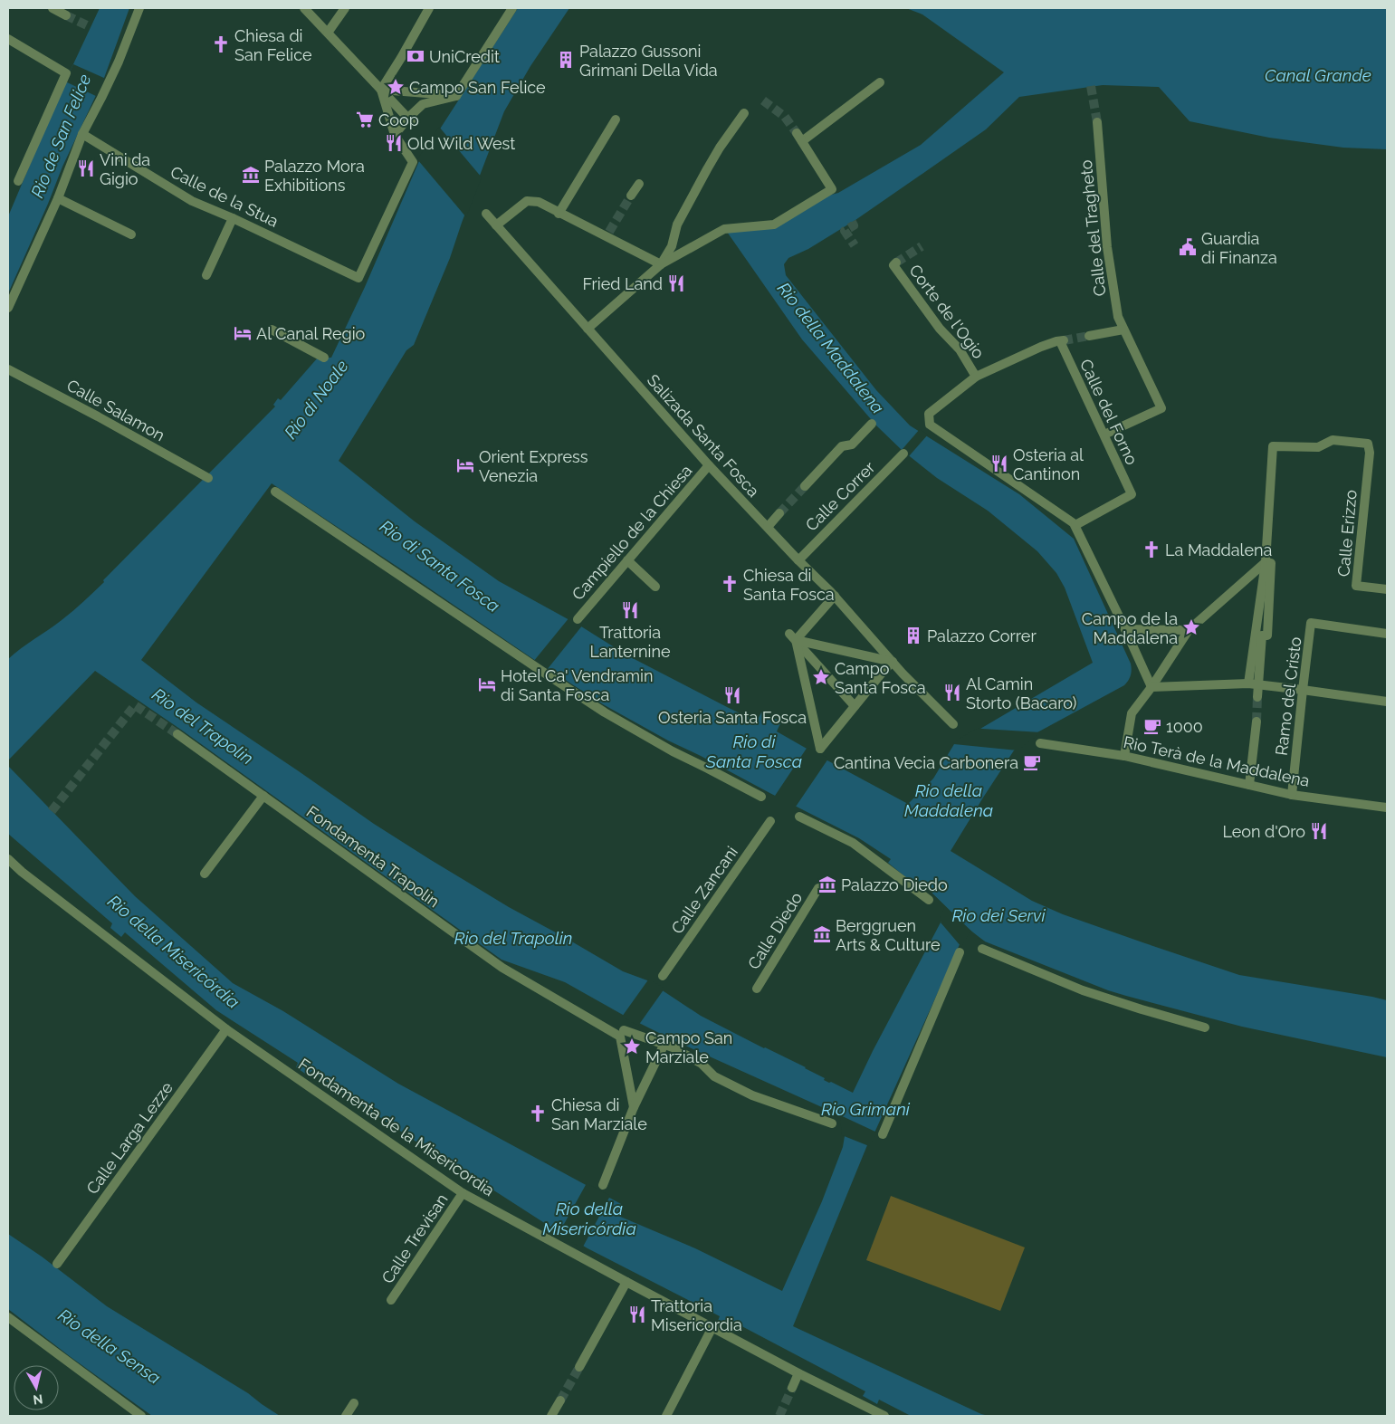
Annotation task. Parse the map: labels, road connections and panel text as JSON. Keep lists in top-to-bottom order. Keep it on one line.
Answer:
{"streets":{"street":["Calle de la Stua","Calle del Tragheto","Corte de l'Ogio","Calle Salamon","Calle del Forno","Salizada Santa Fosca","Calle Correr","Campiello de la Chiesa","Calle Erizzo","Ramo del Cristo","Rio Terà de la Maddalena","Fondamenta Trapolin","Calle Zancani","Calle Diedo","Fondamenta de la Misericordia","Calle Larga Lezze","Calle Trevisan"]},"crossings":[["Calle del Tragheto","Calle del Forno"],["Corte de l'Ogio","Calle del Forno"],["Salizada Santa Fosca","Calle Correr"],["Salizada Santa Fosca","Campiello de la Chiesa"],["Ramo del Cristo","Rio Terà de la Maddalena"],["Fondamenta de la Misericordia","Calle Larga Lezze"],["Fondamenta de la Misericordia","Calle Trevisan"]],"water":["Canal Grande","Rio de San Felice","Rio della Maddalena","Rio di Noale","Rio di Santa Fosca","Rio del Trapolin","Rio dei Servi","Rio della Misericórdia","Rio Grimani","Rio della Sensa"],"places":{"church":["Chiesa di San Felice","La Maddalena","Chiesa di Santa Fosca","Chiesa di San Marziale"],"bank":["UniCredit"],"building":["Palazzo Gussoni Grimani Della Vida","Palazzo Correr"],"place":["Campo San Felice","Campo de la Maddalena","Campo Santa Fosca","Campo San Marziale"],"supermarket":["Coop"],"restaurant":["Old Wild West","Vini da Gigio","Fried Land","Osteria al Cantinon","Trattoria Lanternine","Al Camin Storto (Bacaro)","Osteria Santa Fosca","Leon d'Oro","Trattoria Misericordia"],"museum":["Palazzo Mora Exhibitions","Palazzo Diedo","Berggruen Arts & Culture"],"public building":["Guardia di Finanza"],"hotel":["Al Canal Regio","Orient Express Venezia","Hotel Ca' Vendramin di Santa Fosca"],"cafe":["1000","Cantina Vecia Carbonera"]},"north":"bottom"}
